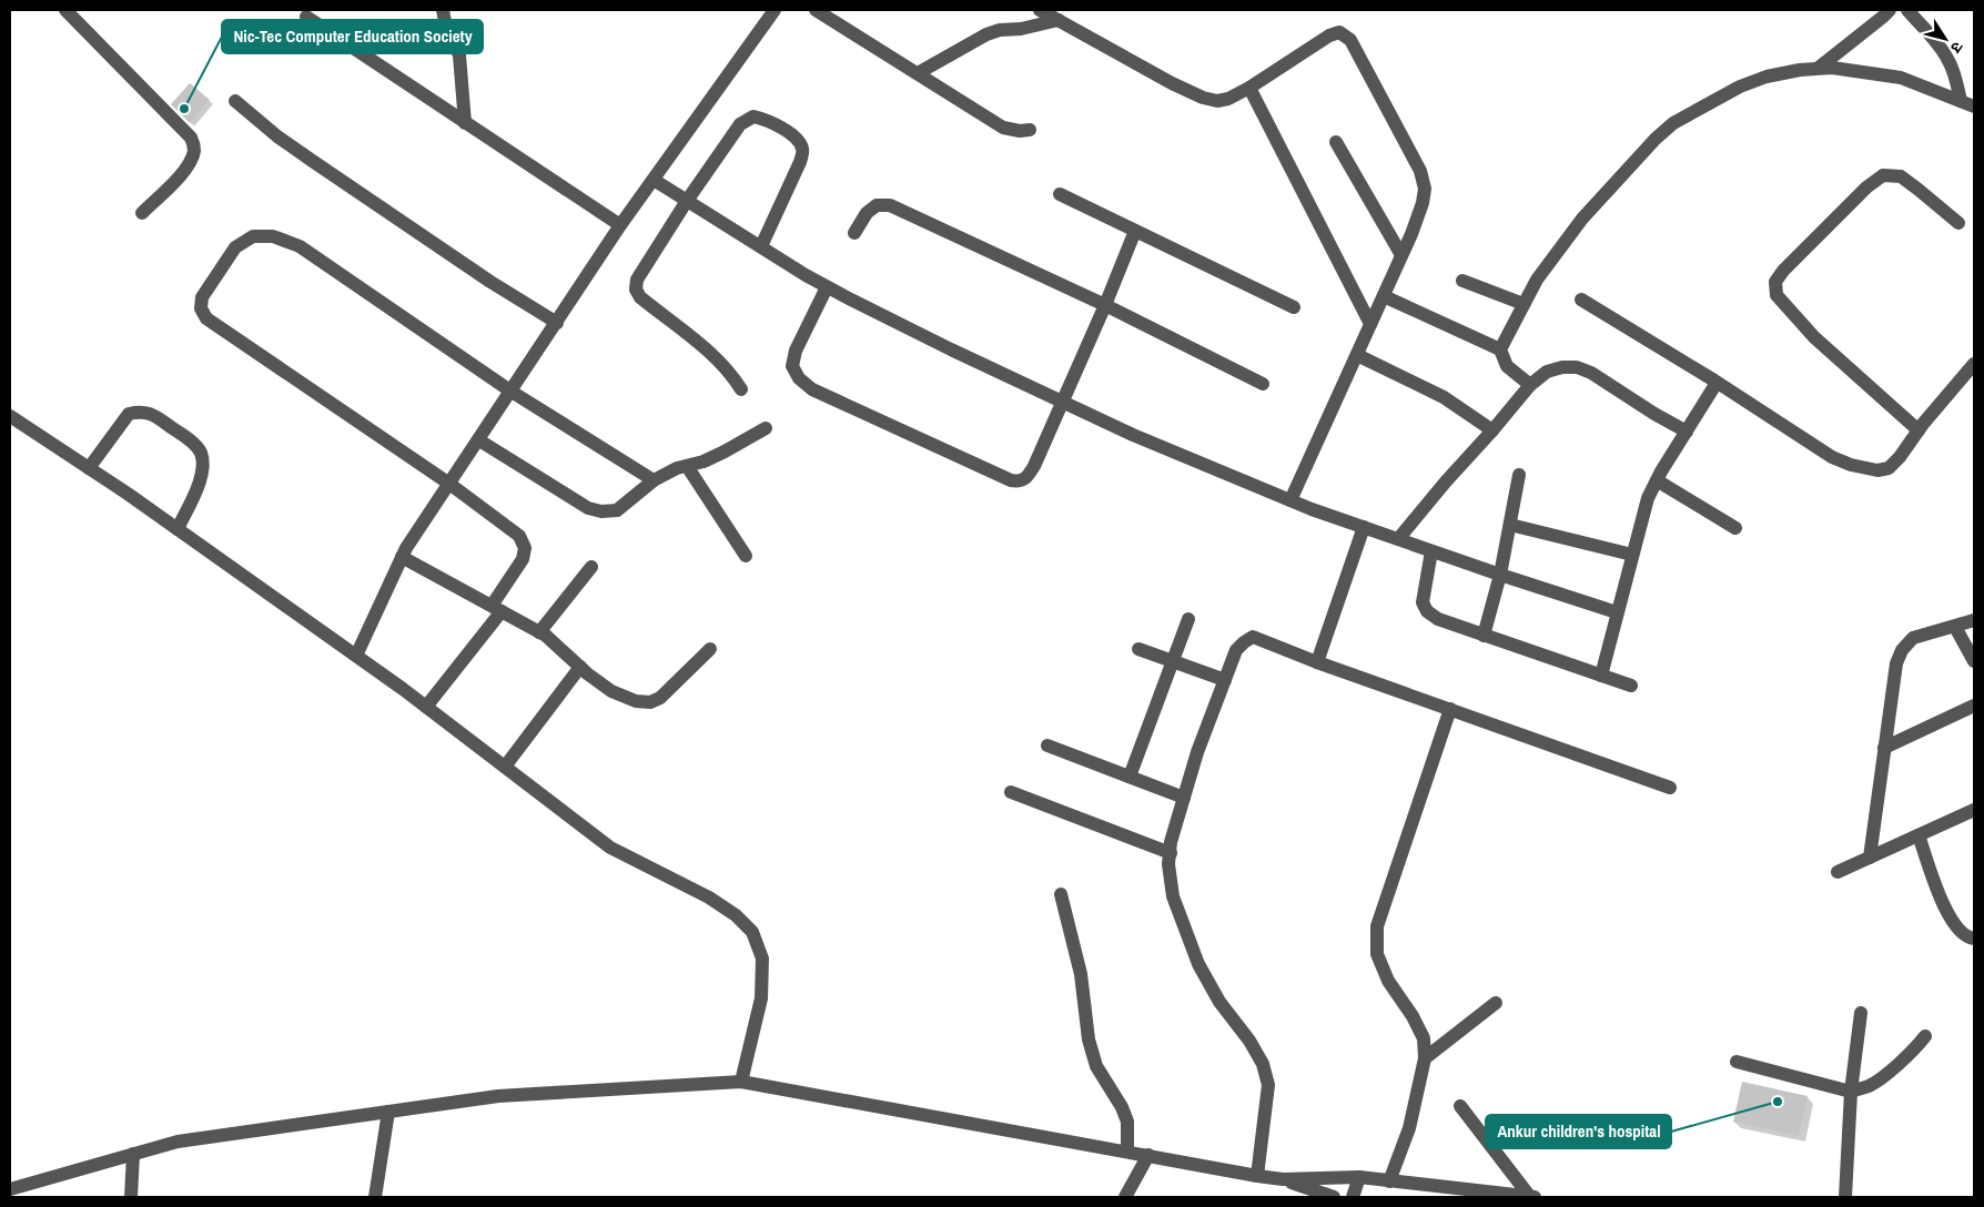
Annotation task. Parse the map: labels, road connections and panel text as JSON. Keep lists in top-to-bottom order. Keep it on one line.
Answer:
{"places":["Nic-Tec Computer Education Society","Ankur children's hospital"],"north":"bottom right"}
